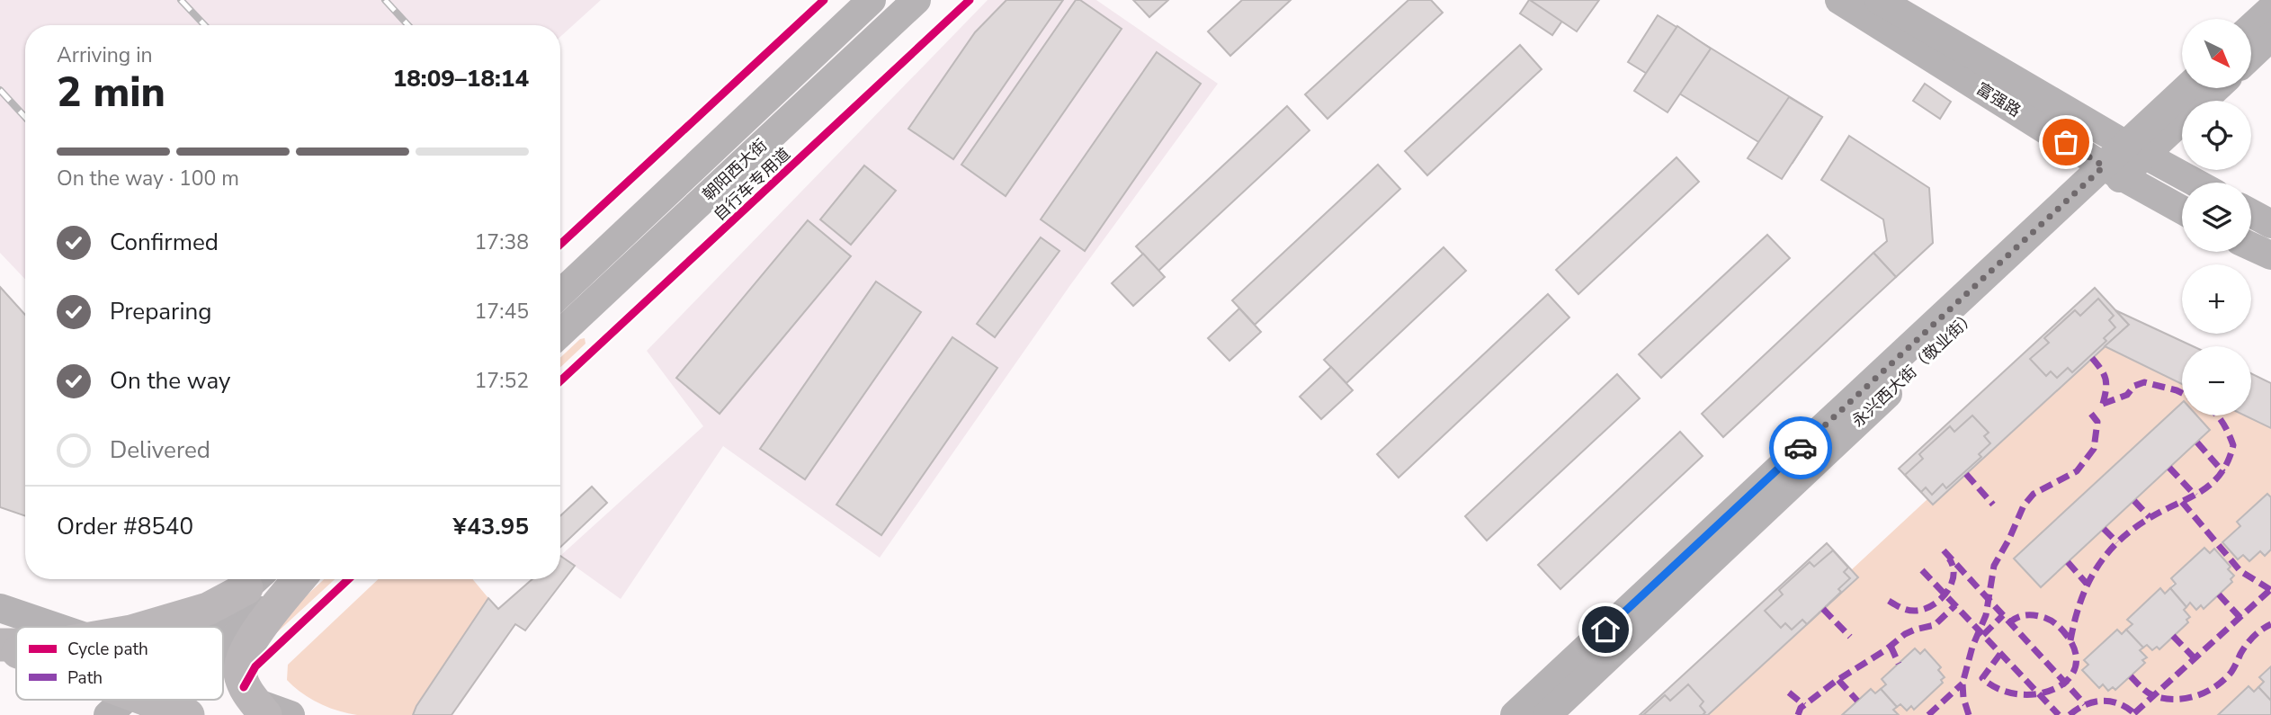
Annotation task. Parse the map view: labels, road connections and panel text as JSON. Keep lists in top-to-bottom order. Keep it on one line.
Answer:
{"streets":{"main road":["富强路","朝阳西大街","永兴西大街（敬业街）"],"cycle path":["自行车专用道"]},"crossings":[["富强路","永兴西大街（敬业街）"]],"legend":["Cycle path","Path"],"north":"bottom right","page":{"map_buttons":["+","−"],"heading":["2 min","Arriving in","18:09–18:14"],"panel":["Order #8540","¥43.95"],"bar":"On the way · 100 m","list":[["Confirmed","17:38"],["Preparing","17:45"],["On the way","17:52"],"Delivered"]}}
